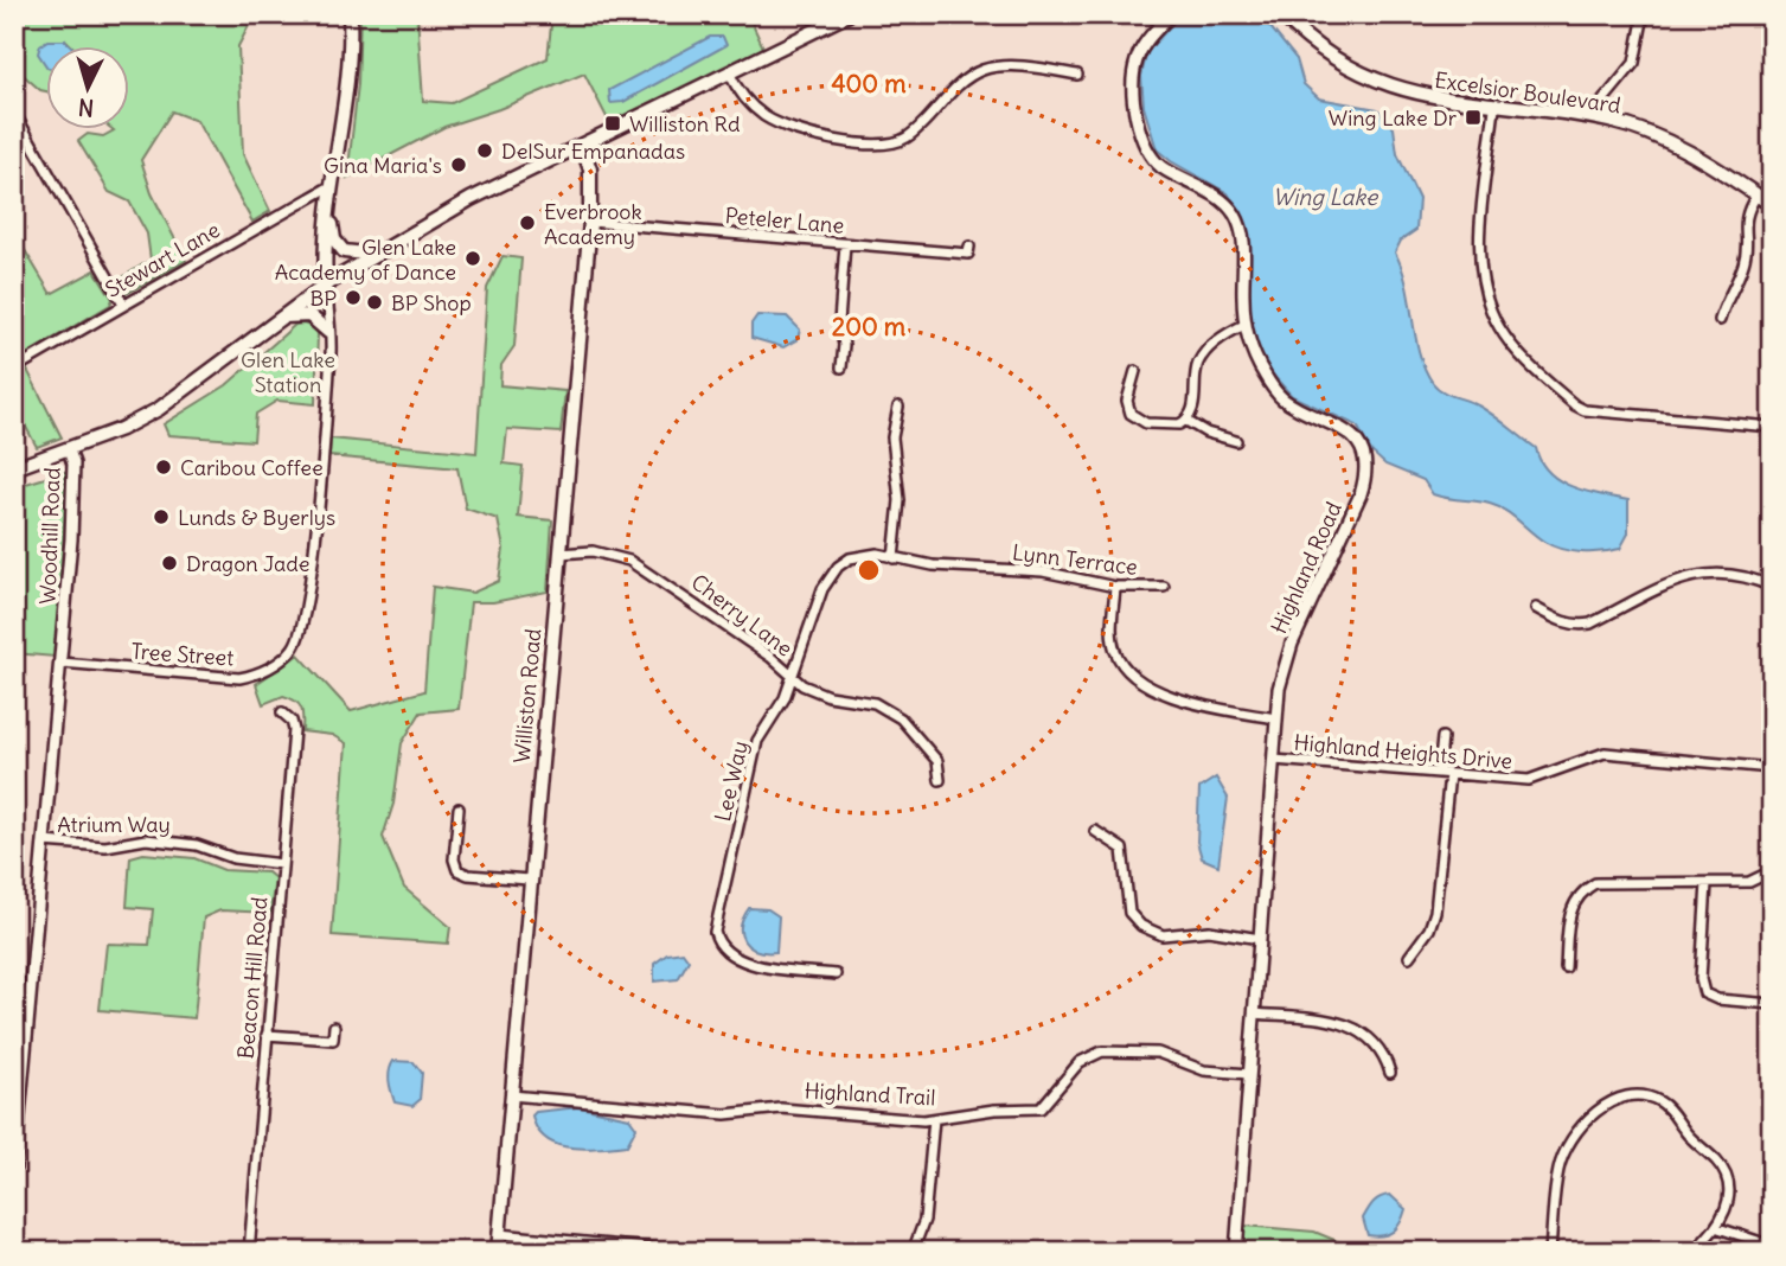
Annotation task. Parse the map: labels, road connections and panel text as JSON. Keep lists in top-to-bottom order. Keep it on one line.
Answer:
{"streets":{"main road":["Excelsior Boulevard","Williston Road"],"street":["Peteler Lane","Stewart Lane","Woodhill Road","Lynn Terrace","Highland Road","Cherry Lane","Tree Street","Highland Heights Drive","Lee Way","Atrium Way","Beacon Hill Road","Highland Trail"]},"crossings":[["Peteler Lane","Williston Road"],["Woodhill Road","Tree Street"],["Woodhill Road","Atrium Way"],["Lynn Terrace","Highland Heights Drive"],["Lynn Terrace","Lee Way"],["Highland Road","Highland Heights Drive"],["Highland Road","Highland Trail"],["Cherry Lane","Williston Road"],["Cherry Lane","Lee Way"],["Williston Road","Highland Trail"],["Atrium Way","Beacon Hill Road"]],"water":["Wing Lake"],"parks":["Glen Lake Station"],"places":{"transit":["Wing Lake Dr","Williston Rd"],"other":["DelSur Empanadas","Gina Maria's","Everbrook Academy","Glen Lake Academy of Dance","BP","BP Shop","Caribou Coffee","Lunds & Byerlys","Dragon Jade"]},"north":"bottom","rings":["400 m","200 m"]}
